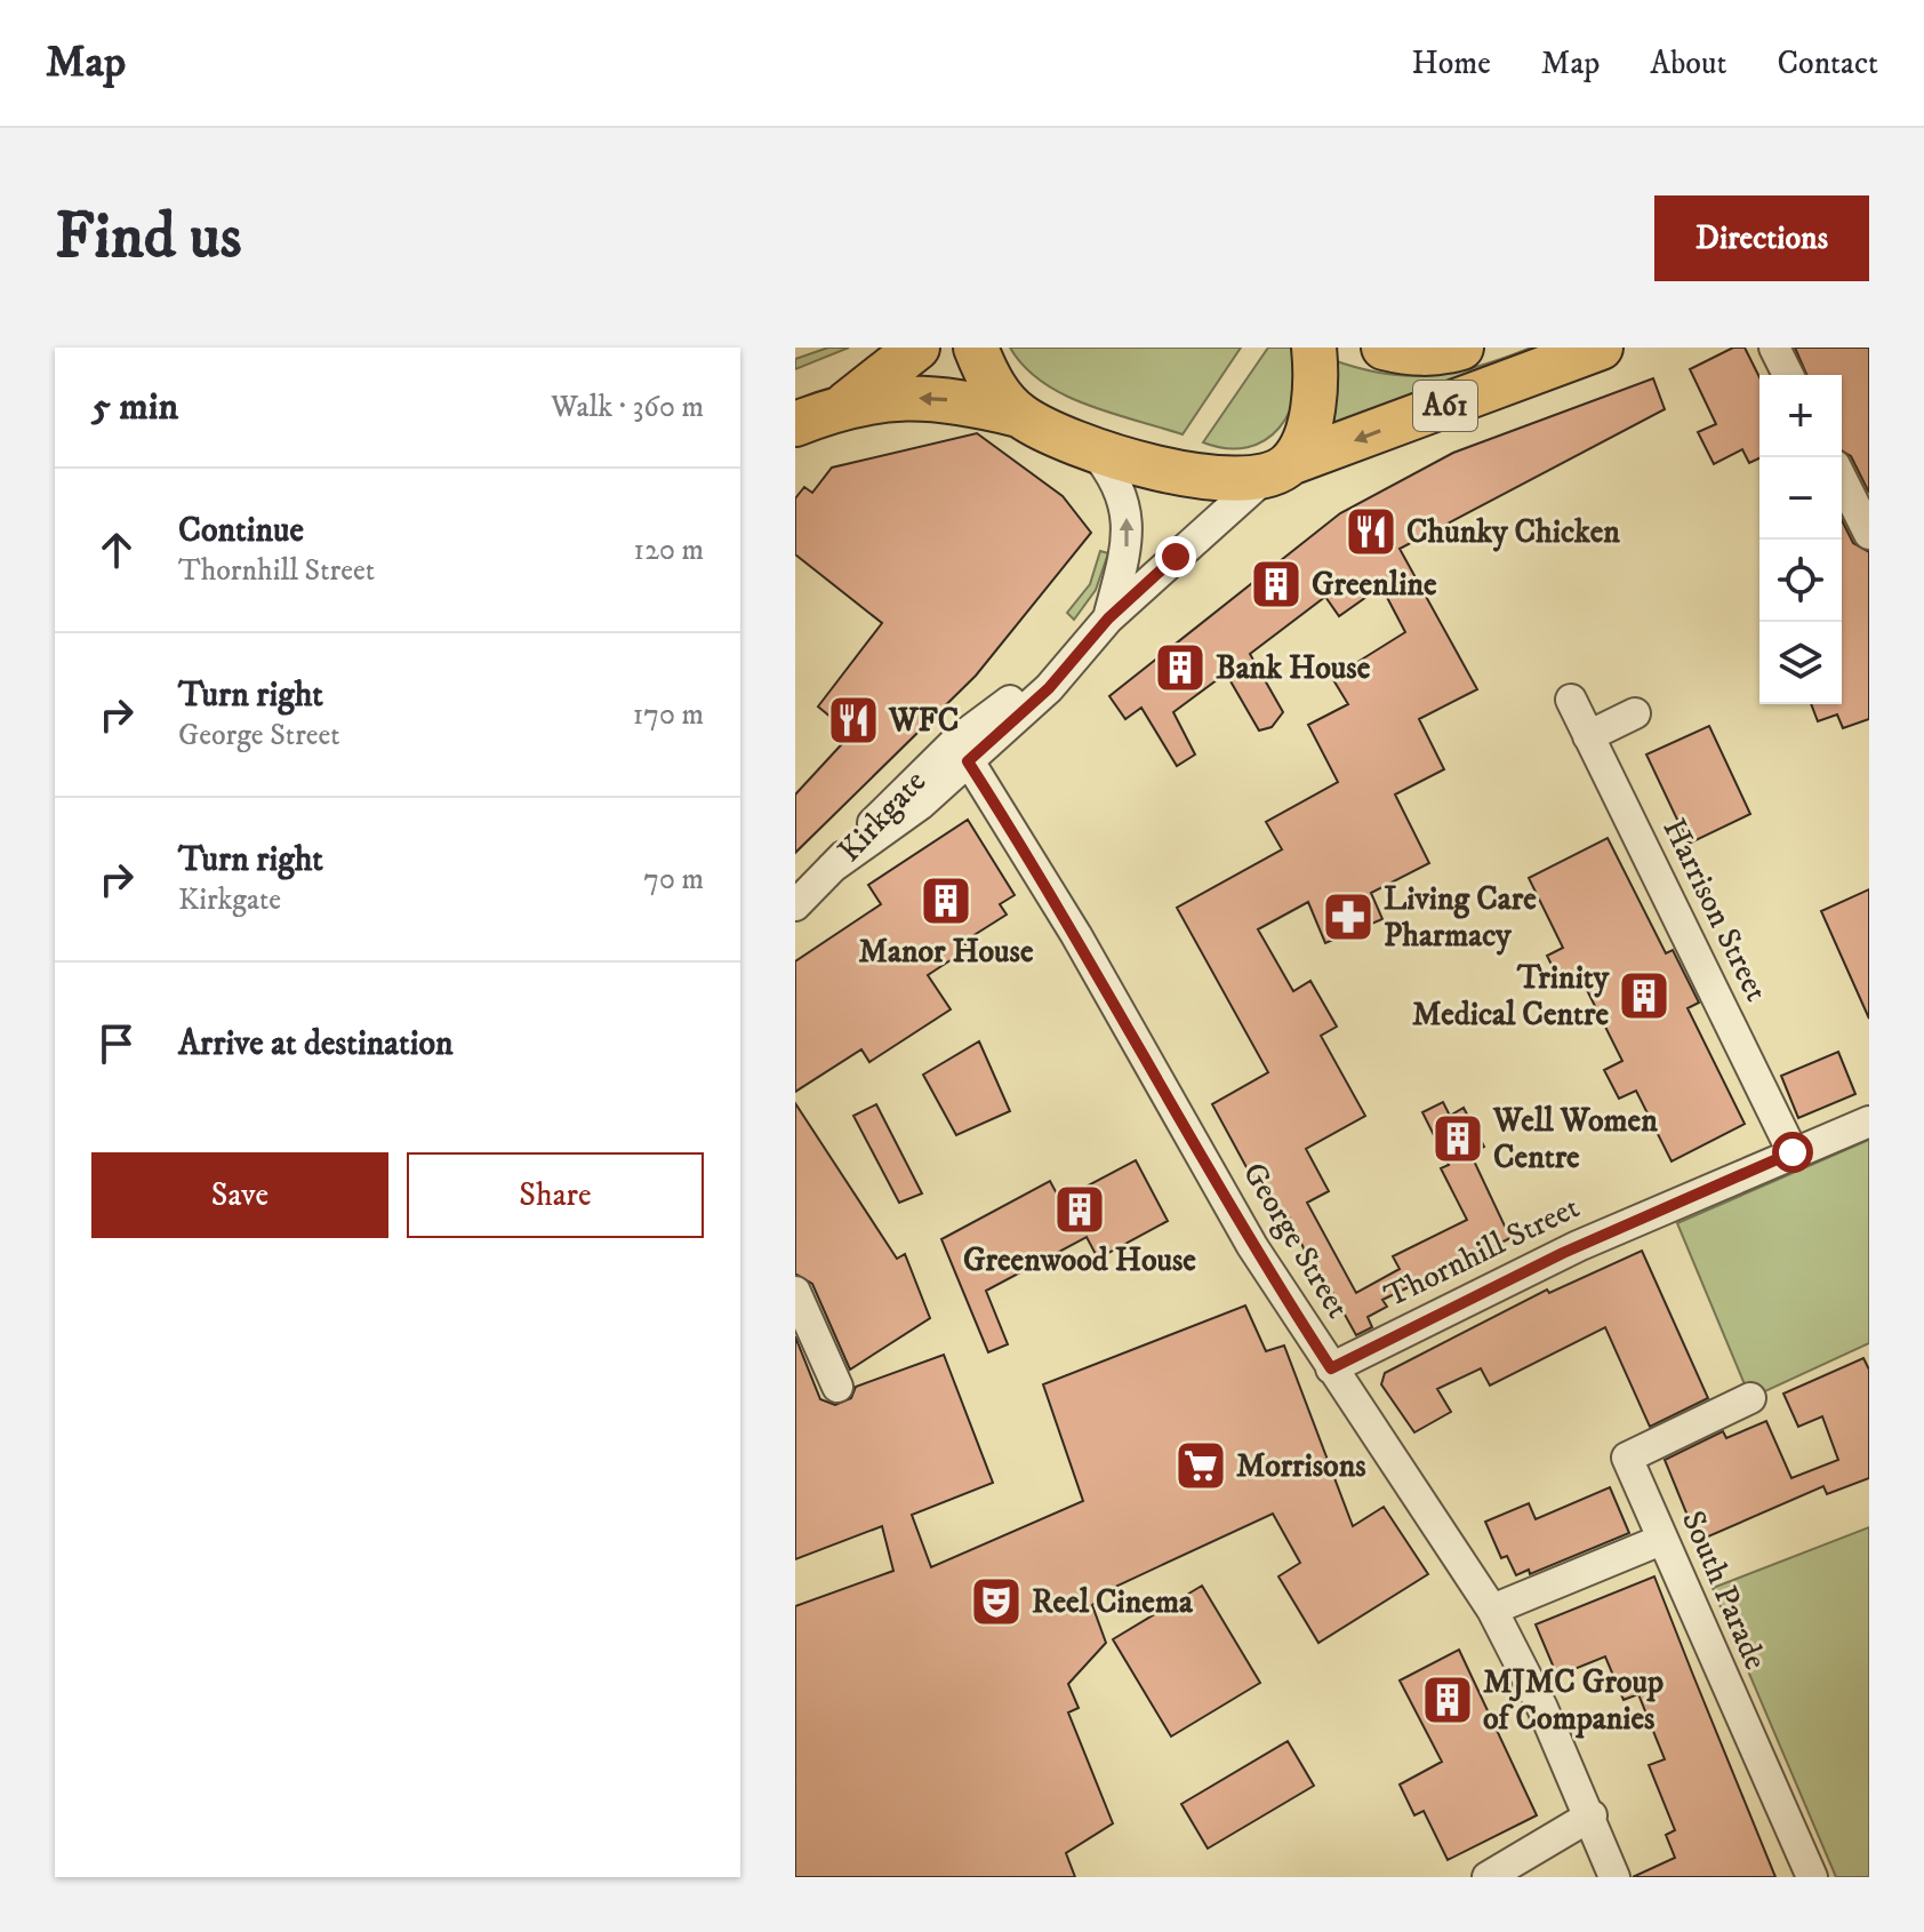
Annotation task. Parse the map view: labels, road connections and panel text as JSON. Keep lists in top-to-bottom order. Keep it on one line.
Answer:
{"streets":{"highway":["A61","Kirkgate"],"street":["Harrison Street","George Street","Thornhill Street","South Parade"]},"crossings":[["A61","Kirkgate"],["Kirkgate","George Street"],["Harrison Street","Thornhill Street"],["George Street","Thornhill Street"]],"places":{"restaurant":["Chunky Chicken","WFC"],"building":["Greenline","Bank House","Manor House","Trinity Medical Centre","Well Women Centre","Greenwood House","MJMC Group of Companies"],"pharmacy":["Living Care Pharmacy"],"supermarket":["Morrisons"],"theatre":["Reel Cinema"]},"page":{"header":"Map","nav":["Home","Map","About","Contact"],"buttons":["Directions",["Save","Share"]],"title":"Find us","heading":["5 min","Walk · 360 m"],"map_buttons":["+","−"],"list":[["Continue","Thornhill Street","120 m"],["Turn right","George Street","170 m"],["Turn right","Kirkgate","70 m"],"Arrive at destination"]}}
